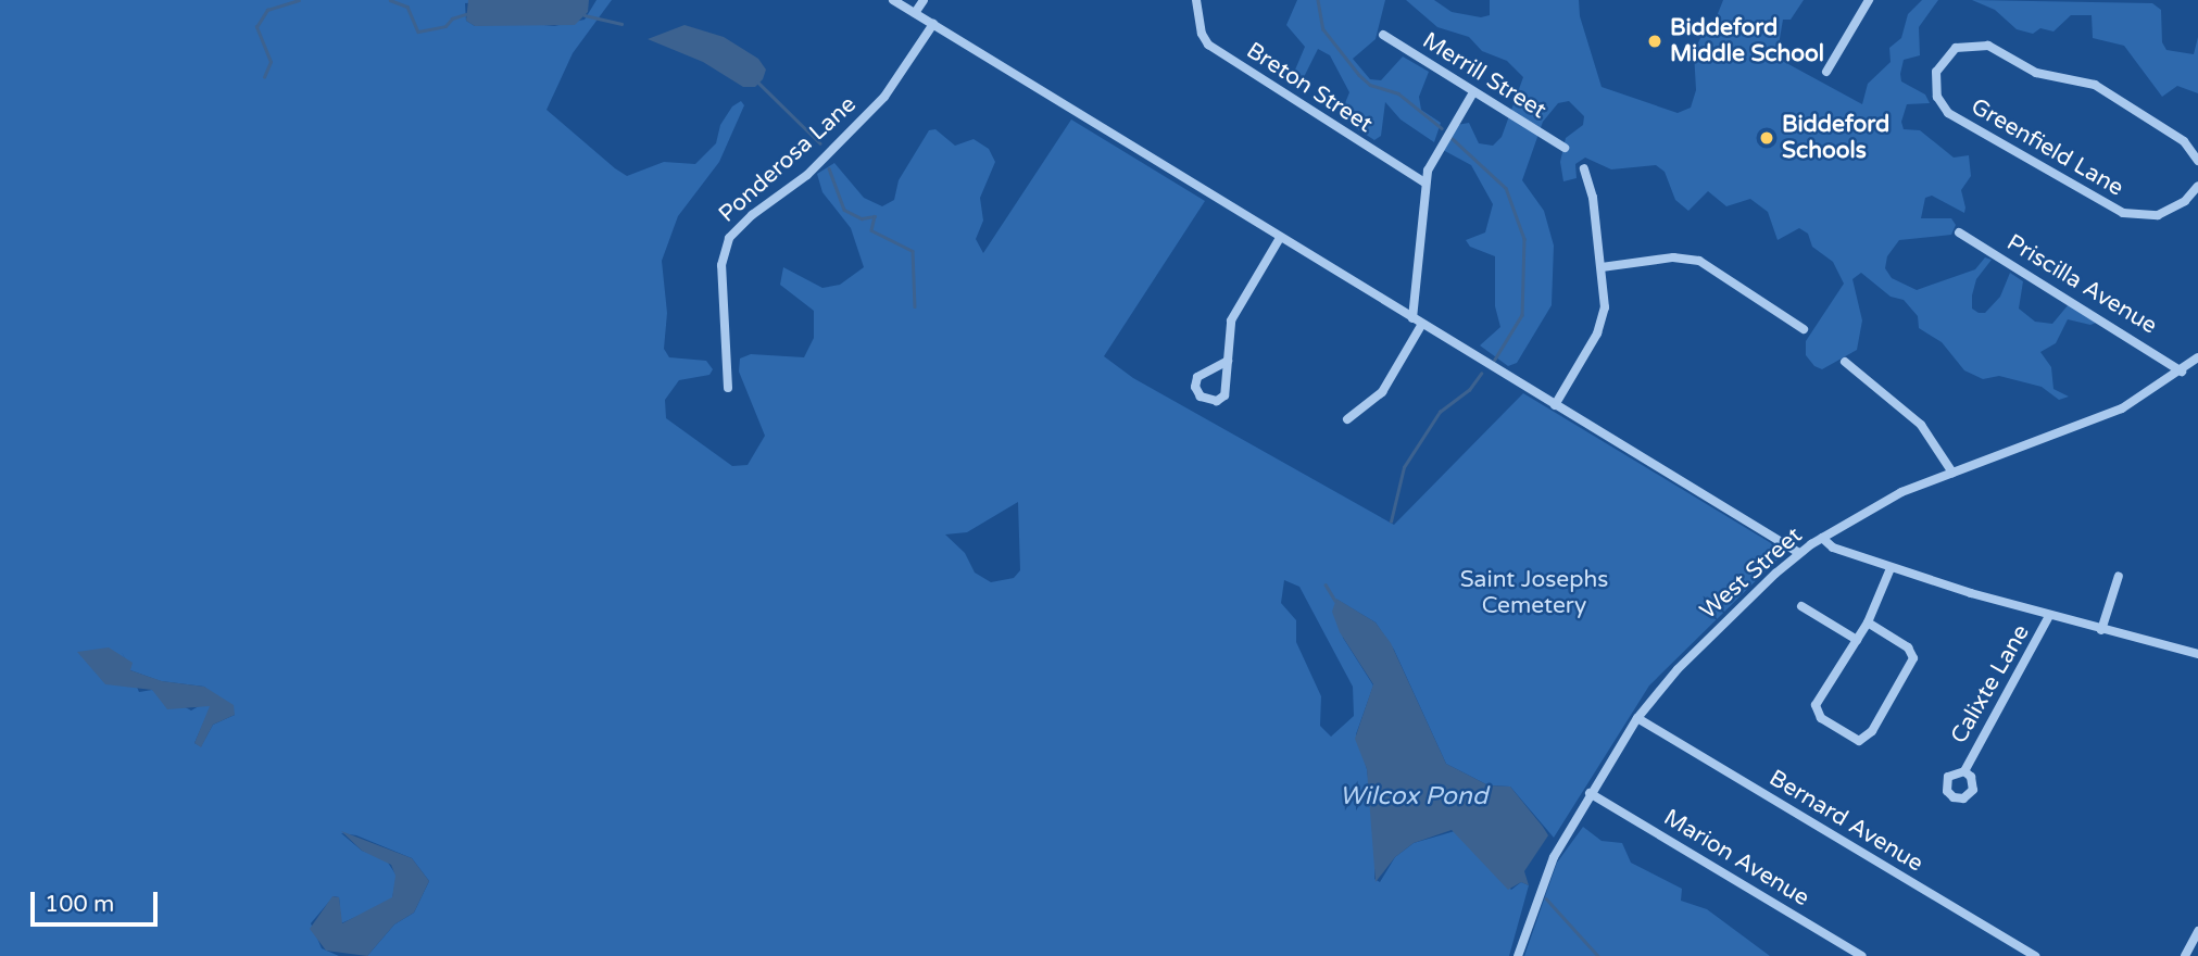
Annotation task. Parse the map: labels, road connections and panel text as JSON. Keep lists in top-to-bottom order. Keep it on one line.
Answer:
{"streets":{"street":["Merrill Street","Breton Street","Greenfield Lane","Ponderosa Lane","Priscilla Avenue","West Street","Calixte Lane","Bernard Avenue","Marion Avenue"]},"crossings":[["Priscilla Avenue","West Street"],["West Street","Bernard Avenue"],["West Street","Marion Avenue"]],"water":["Wilcox Pond"],"parks":["Saint Josephs Cemetery"],"places":["Biddeford Middle School","Biddeford Schools"],"scale_bar":"100 m"}
